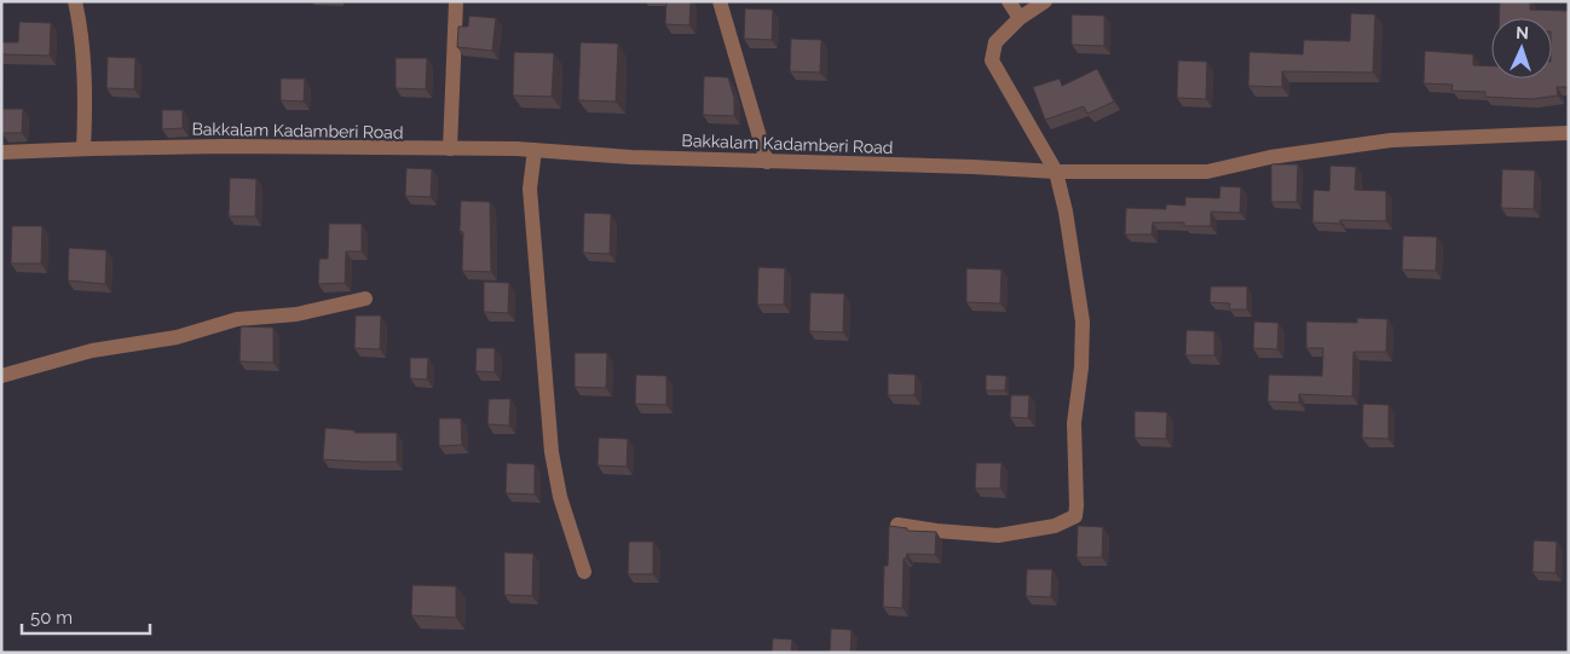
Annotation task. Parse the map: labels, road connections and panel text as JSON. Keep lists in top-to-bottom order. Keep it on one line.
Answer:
{"streets":{"street":["Bakkalam Kadamberi Road"]},"scale_bar":"50 m","north":"top"}
